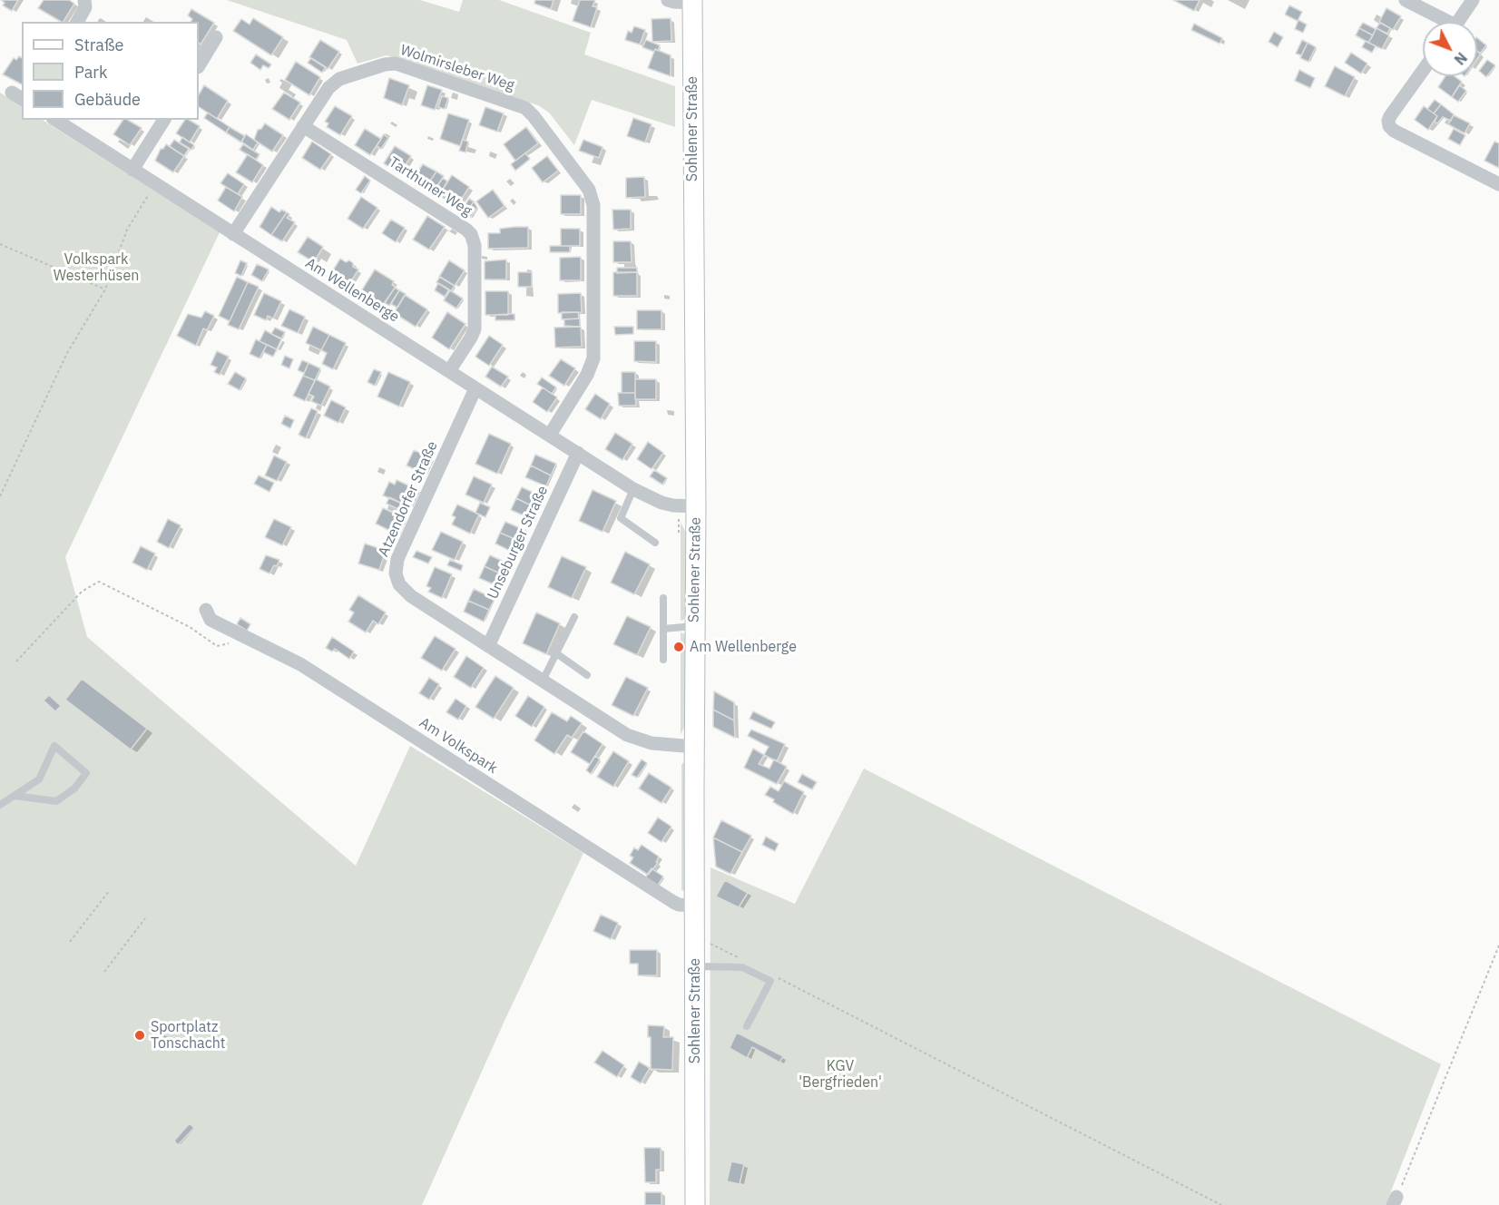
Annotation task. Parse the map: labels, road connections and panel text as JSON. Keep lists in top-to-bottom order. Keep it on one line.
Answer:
{"streets":{"street":["Wolmirsleber Weg","Sohlener Straße","Tarthuner Weg","Am Wellenberge","Atzendorfer Straße","Unseburger Straße","Am Volkspark"]},"crossings":[["Wolmirsleber Weg","Tarthuner Weg"],["Wolmirsleber Weg","Am Wellenberge"],["Sohlener Straße","Am Wellenberge"],["Sohlener Straße","Atzendorfer Straße"],["Sohlener Straße","Am Volkspark"],["Tarthuner Weg","Am Wellenberge"],["Am Wellenberge","Atzendorfer Straße"],["Am Wellenberge","Unseburger Straße"],["Atzendorfer Straße","Unseburger Straße"]],"parks":["Volkspark Westerhüsen","KGV 'Bergfrieden'"],"places":["Am Wellenberge","Sportplatz Tonschacht"],"legend":["Straße","Park","Gebäude"],"north":"bottom right"}
